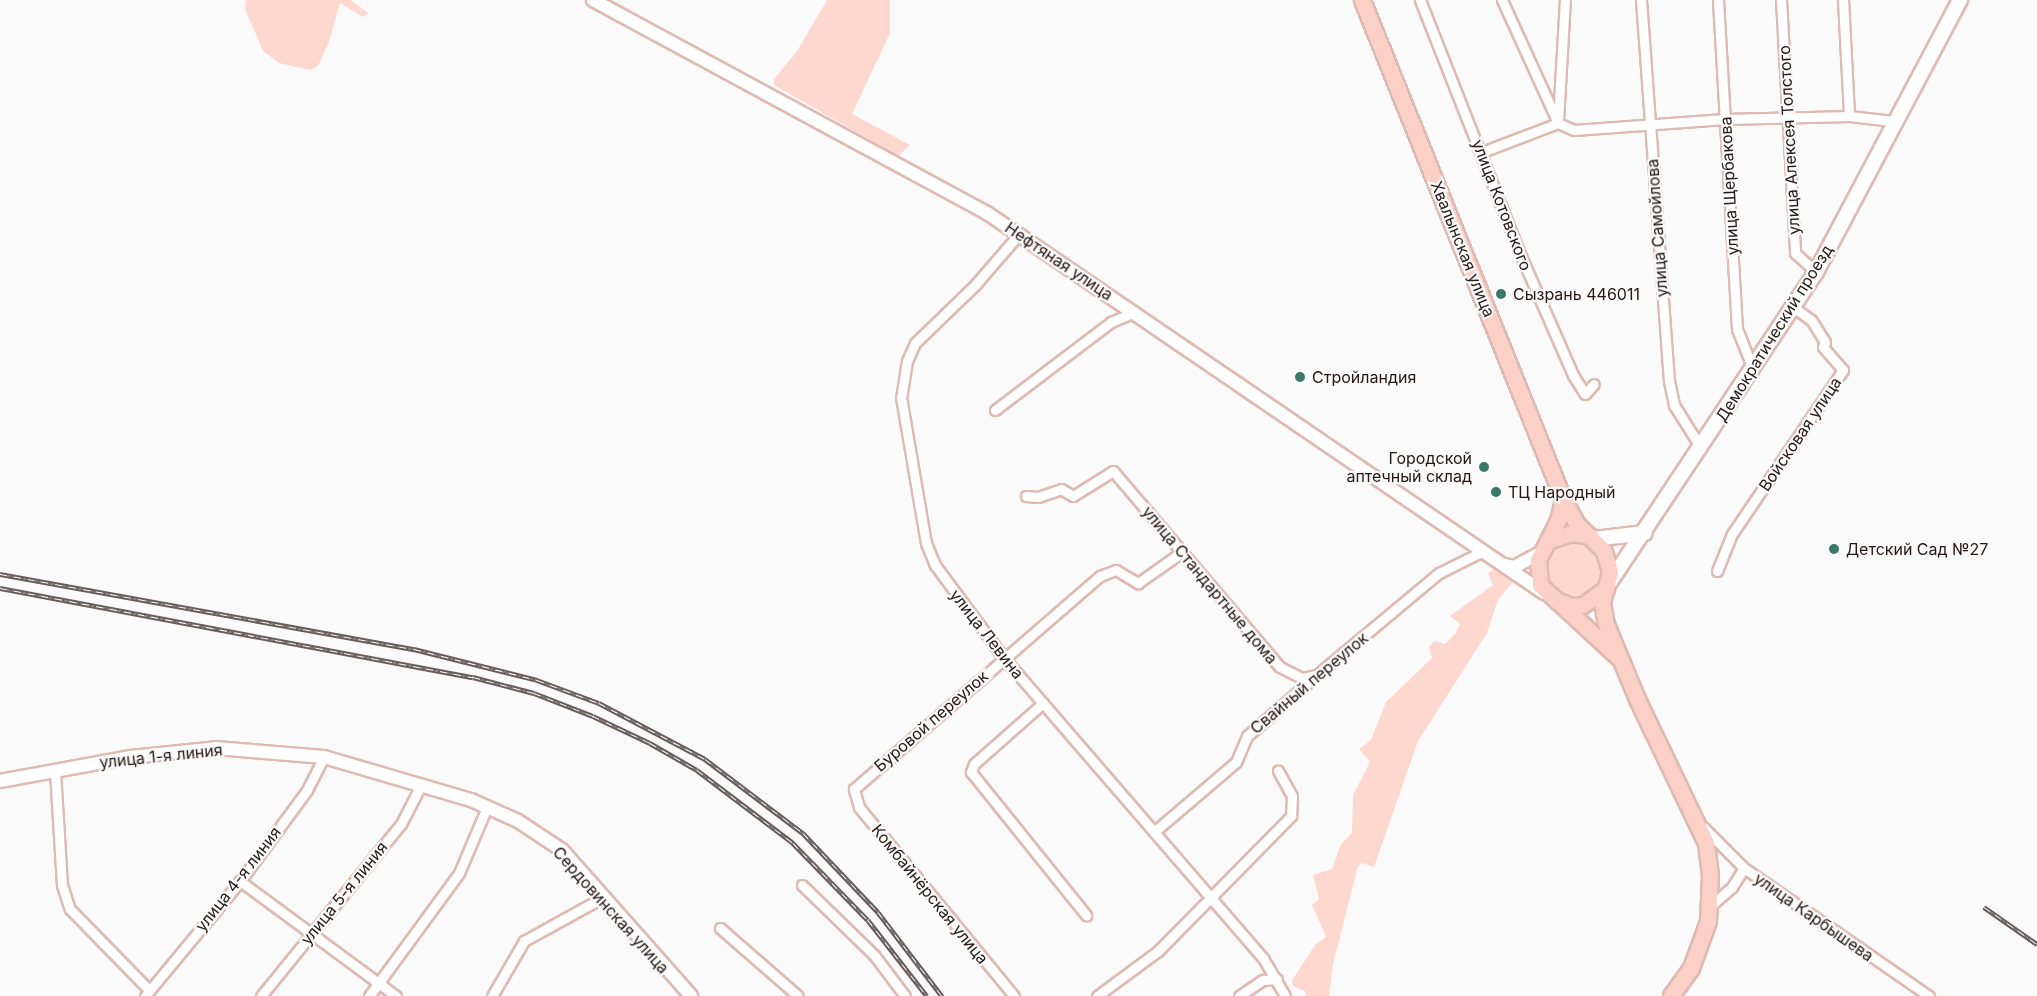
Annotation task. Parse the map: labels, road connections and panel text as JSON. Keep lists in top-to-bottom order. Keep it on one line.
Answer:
{"streets":{"main road":["Хвалынская улица","Демократический проезд"],"street":["улица Алексея Толстого","улица Щербакова","улица Котовского","улица Самойлова","Нефтяная улица","Войсковая улица","улица Стандартные дома","улица Левина","Свайный переулок","Буровой переулок","улица 1-я линия","улица 4-я линия","улица 5-я линия","Комбайнёрская улица","Сердовинская улица","улица Карбышева"]},"crossings":[["улица Алексея Толстого","Демократический проезд"],["улица Щербакова","Демократический проезд"],["улица Самойлова","Демократический проезд"],["Хвалынская улица","Нефтяная улица"],["Хвалынская улица","Демократический проезд"],["Нефтяная улица","Демократический проезд"],["Нефтяная улица","улица Левина"],["Нефтяная улица","Свайный переулок"],["Демократический проезд","Войсковая улица"],["улица Стандартные дома","Свайный переулок"],["улица Стандартные дома","Буровой переулок"],["улица Левина","Свайный переулок"],["улица Левина","Буровой переулок"],["Буровой переулок","Комбайнёрская улица"],["улица 1-я линия","улица 4-я линия"],["улица 1-я линия","Сердовинская улица"],["улица 4-я линия","Сердовинская улица"],["улица 5-я линия","Сердовинская улица"]],"places":["Сызрань 446011","Стройландия","Городской аптечный склад","ТЦ Народный","Детский Сад №27"]}
